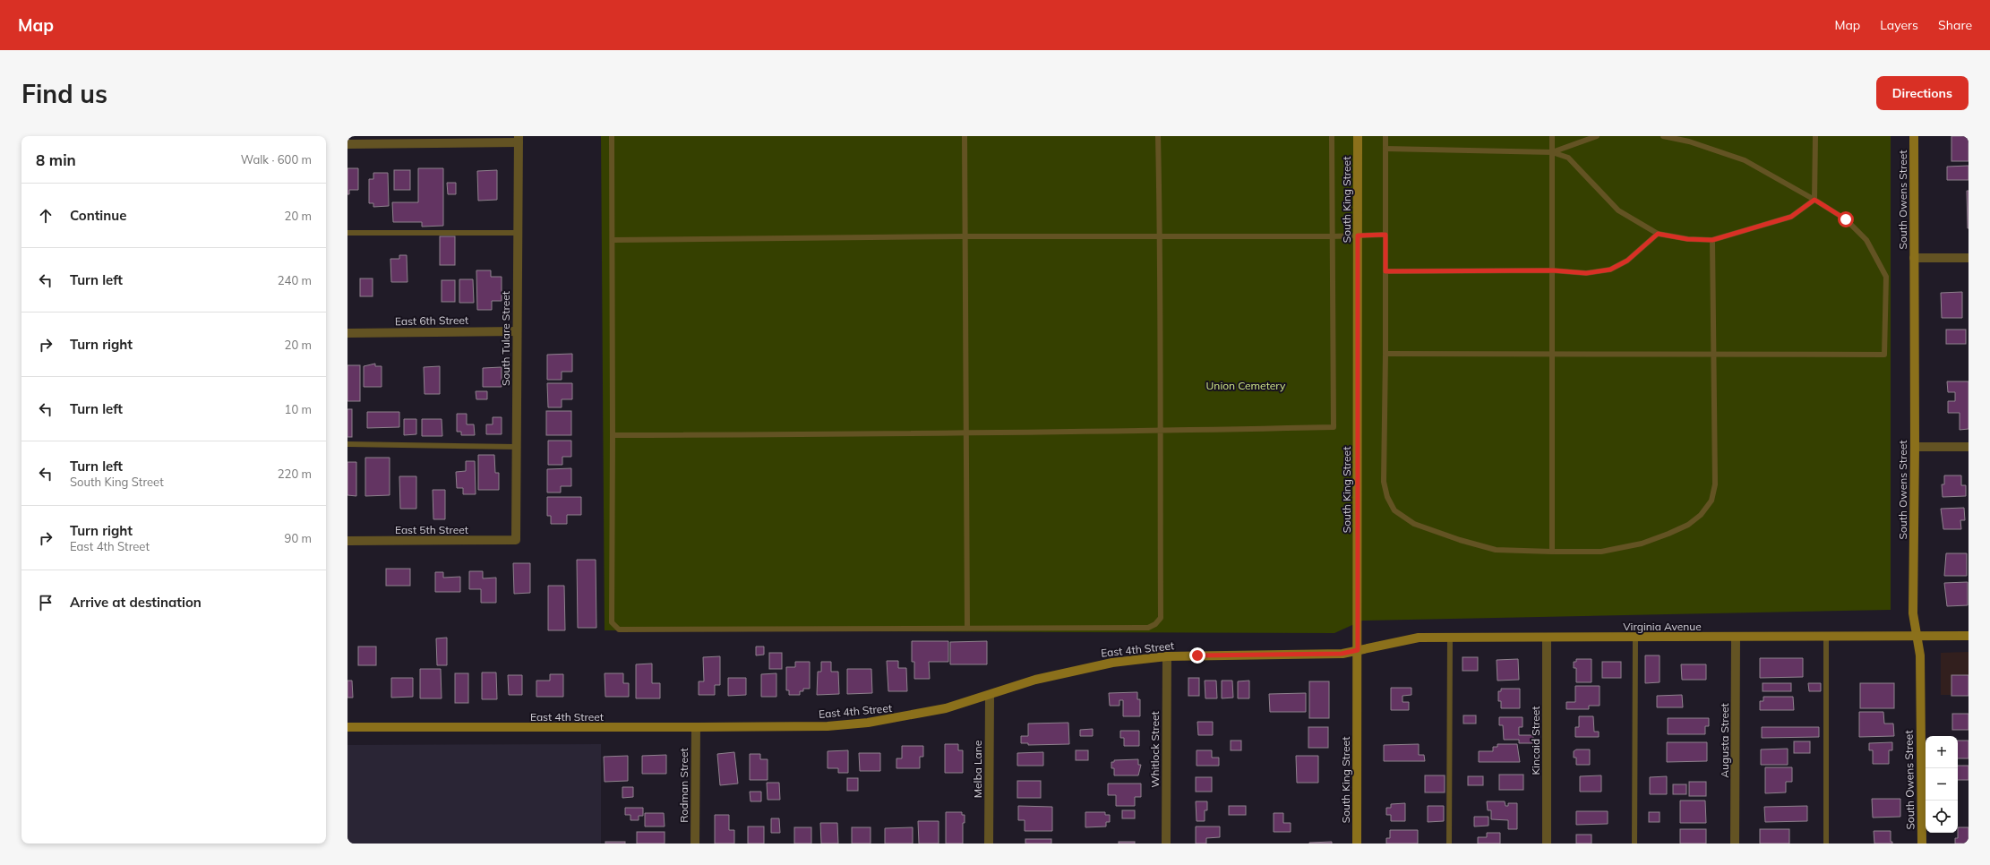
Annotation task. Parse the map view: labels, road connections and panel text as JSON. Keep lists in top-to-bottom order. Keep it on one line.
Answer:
{"streets":{"street":["South King Street","South Owens Street","East 6th Street","South Tulare Street","East 5th Street","Virginia Avenue","East 4th Street","Kincaid Street","Augusta Street","Whitlock Street","Melba Lane","Rodman Street"]},"crossings":[["South King Street","Virginia Avenue"],["South King Street","East 4th Street"],["South Owens Street","Virginia Avenue"],["East 6th Street","South Tulare Street"],["South Tulare Street","East 5th Street"],["Virginia Avenue","East 4th Street"],["Virginia Avenue","Kincaid Street"],["Virginia Avenue","Augusta Street"],["East 4th Street","Whitlock Street"],["East 4th Street","Melba Lane"],["East 4th Street","Rodman Street"]],"parks":["Union Cemetery"],"page":{"header":"Map","nav":["Map","Layers","Share"],"buttons":"Directions","title":"Find us","heading":["8 min","Walk · 600 m"],"list":[["Continue","20 m"],["Turn left","240 m"],["Turn right","20 m"],["Turn left","10 m"],["Turn left","South King Street","220 m"],["Turn right","East 4th Street","90 m"],"Arrive at destination"],"map_buttons":["+","−"]}}
